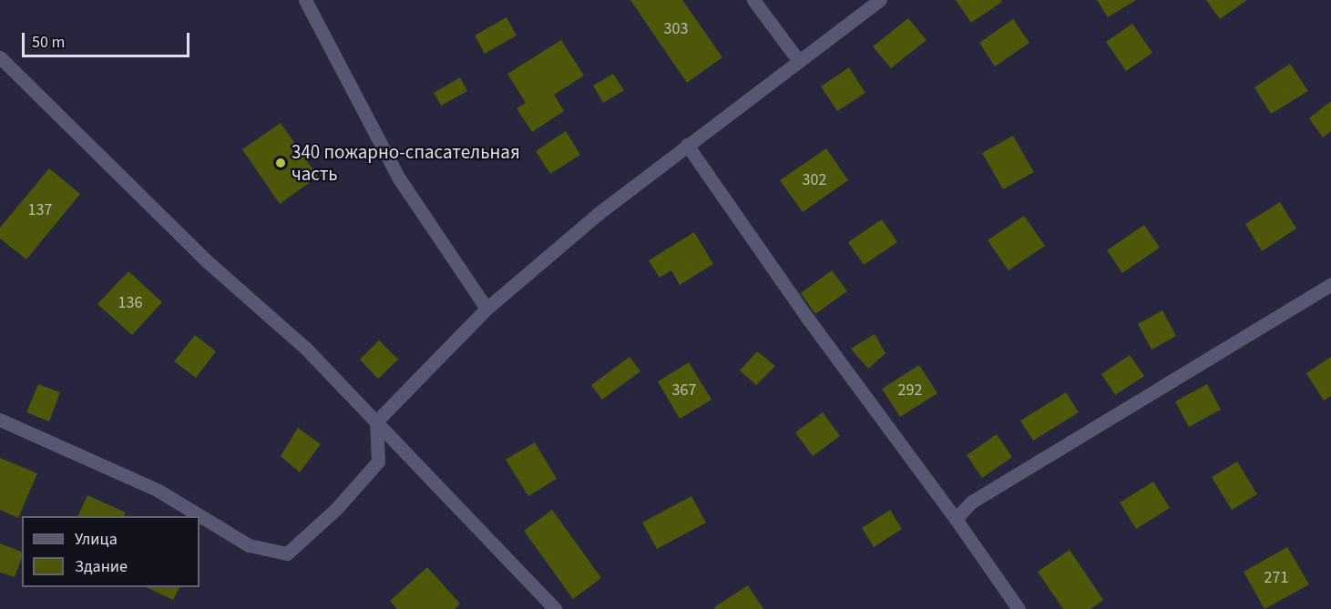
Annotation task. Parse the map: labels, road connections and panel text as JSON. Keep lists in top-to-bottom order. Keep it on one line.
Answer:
{"places":["340 пожарно-спасательная часть"],"house_numbers":["303","302","137","136","367","292","271"],"legend":["Улица","Здание"],"scale_bar":"50 m"}
